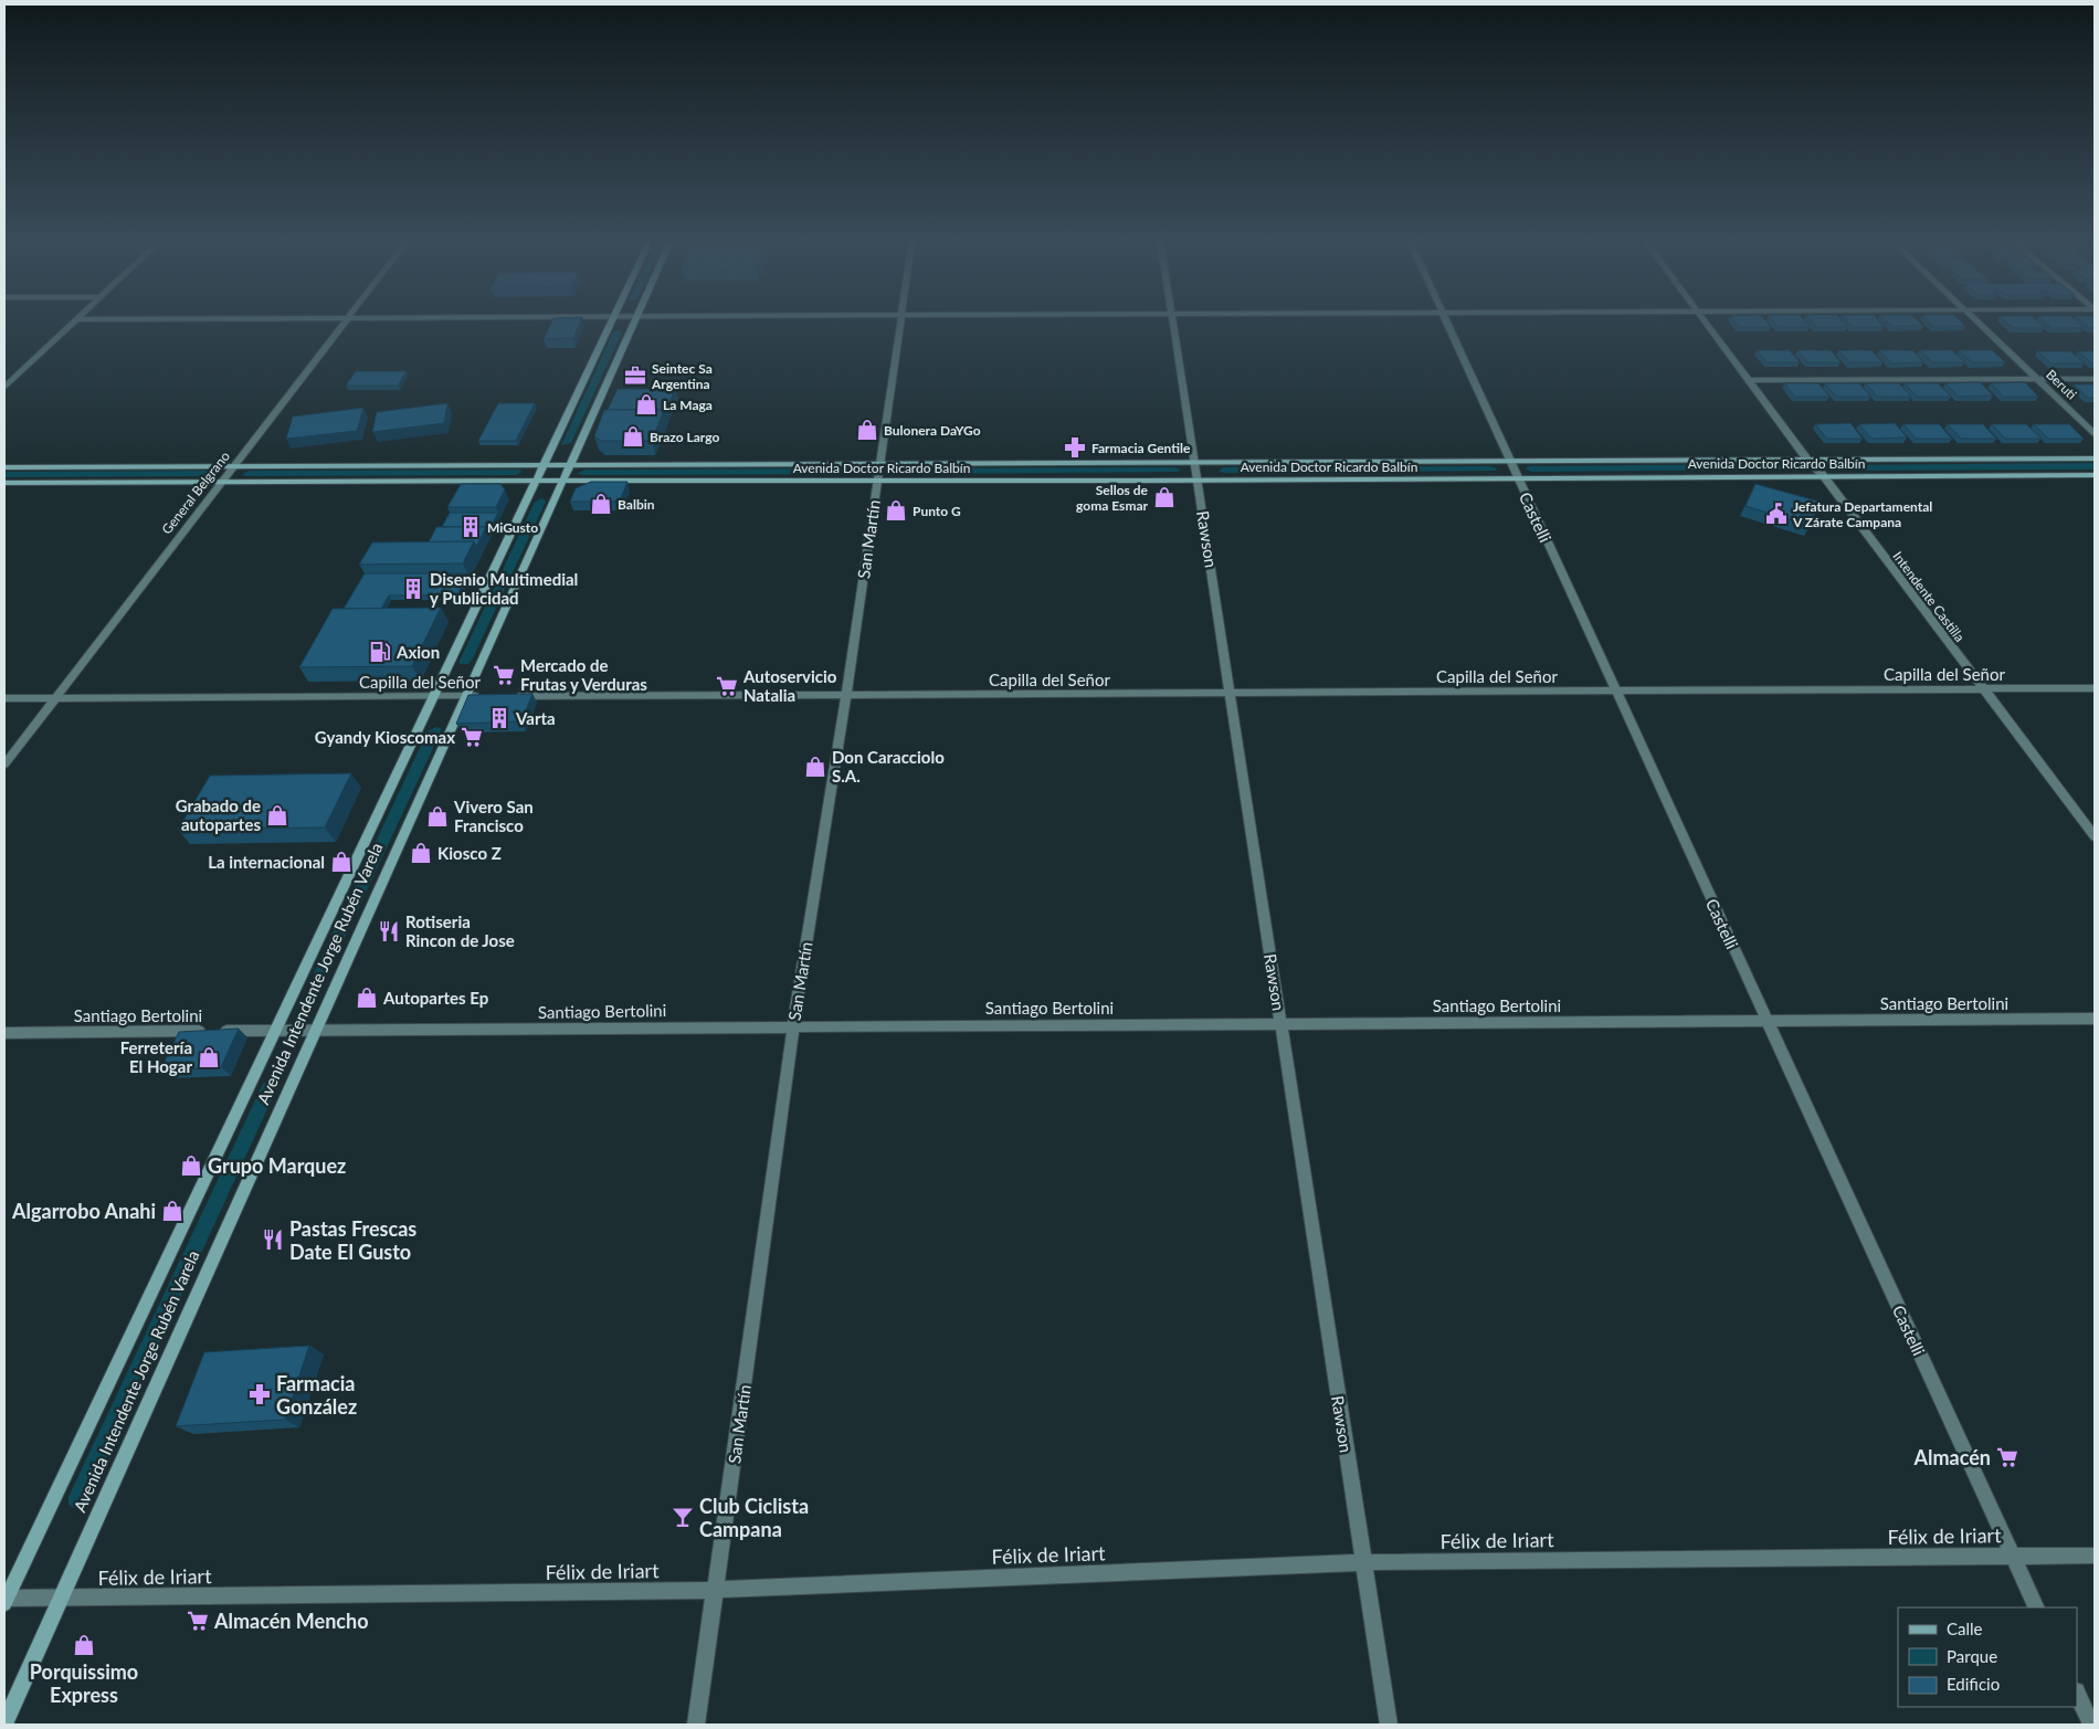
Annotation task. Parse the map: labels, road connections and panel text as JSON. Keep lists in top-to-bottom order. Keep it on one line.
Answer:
{"streets":{"main road":["Avenida Doctor Ricardo Balbín","Avenida Intendente Jorge Rubén Varela"],"street":["Beruti","General Belgrano","Castelli","San Martín","Rawson","Intendente Castilla","Capilla del Señor","Santiago Bertolini","Félix de Iriart"]},"crossings":[["Avenida Doctor Ricardo Balbín","General Belgrano"],["Avenida Doctor Ricardo Balbín","Castelli"],["Avenida Doctor Ricardo Balbín","San Martín"],["Avenida Doctor Ricardo Balbín","Rawson"],["Avenida Doctor Ricardo Balbín","Intendente Castilla"],["Avenida Doctor Ricardo Balbín","Avenida Intendente Jorge Rubén Varela"],["General Belgrano","Capilla del Señor"],["Castelli","Capilla del Señor"],["Castelli","Santiago Bertolini"],["Castelli","Félix de Iriart"],["San Martín","Capilla del Señor"],["San Martín","Santiago Bertolini"],["San Martín","Félix de Iriart"],["Rawson","Capilla del Señor"],["Rawson","Santiago Bertolini"],["Rawson","Félix de Iriart"],["Intendente Castilla","Capilla del Señor"],["Capilla del Señor","Avenida Intendente Jorge Rubén Varela"],["Avenida Intendente Jorge Rubén Varela","Santiago Bertolini"],["Avenida Intendente Jorge Rubén Varela","Félix de Iriart"]],"places":{"office":["Seintec Sa Argentina"],"shop":["La Maga","Bulonera DaYGo","Brazo Largo","Sellos de goma Esmar","Balbin","Punto G","Don Caracciolo S.A.","Grabado de autopartes","Vivero San Francisco","Kiosco Z","La internacional","Autopartes Ep","Ferretería El Hogar","Grupo Marquez","Algarrobo Anahi","Porquissimo Express"],"pharmacy":["Farmacia Gentile","Farmacia González"],"public building":["Jefatura Departamental V Zárate Campana"],"building":["MiGusto","Disenio Multimedial y Publicidad","Varta"],"fuel station":["Axion"],"supermarket":["Mercado de Frutas y Verduras","Autoservicio Natalia","Gyandy Kioscomax","Almacén","Almacén Mencho"],"restaurant":["Rotiseria Rincon de Jose","Pastas Frescas Date El Gusto"],"bar":["Club Ciclista Campana"]},"legend":["Calle","Parque","Edificio"]}
